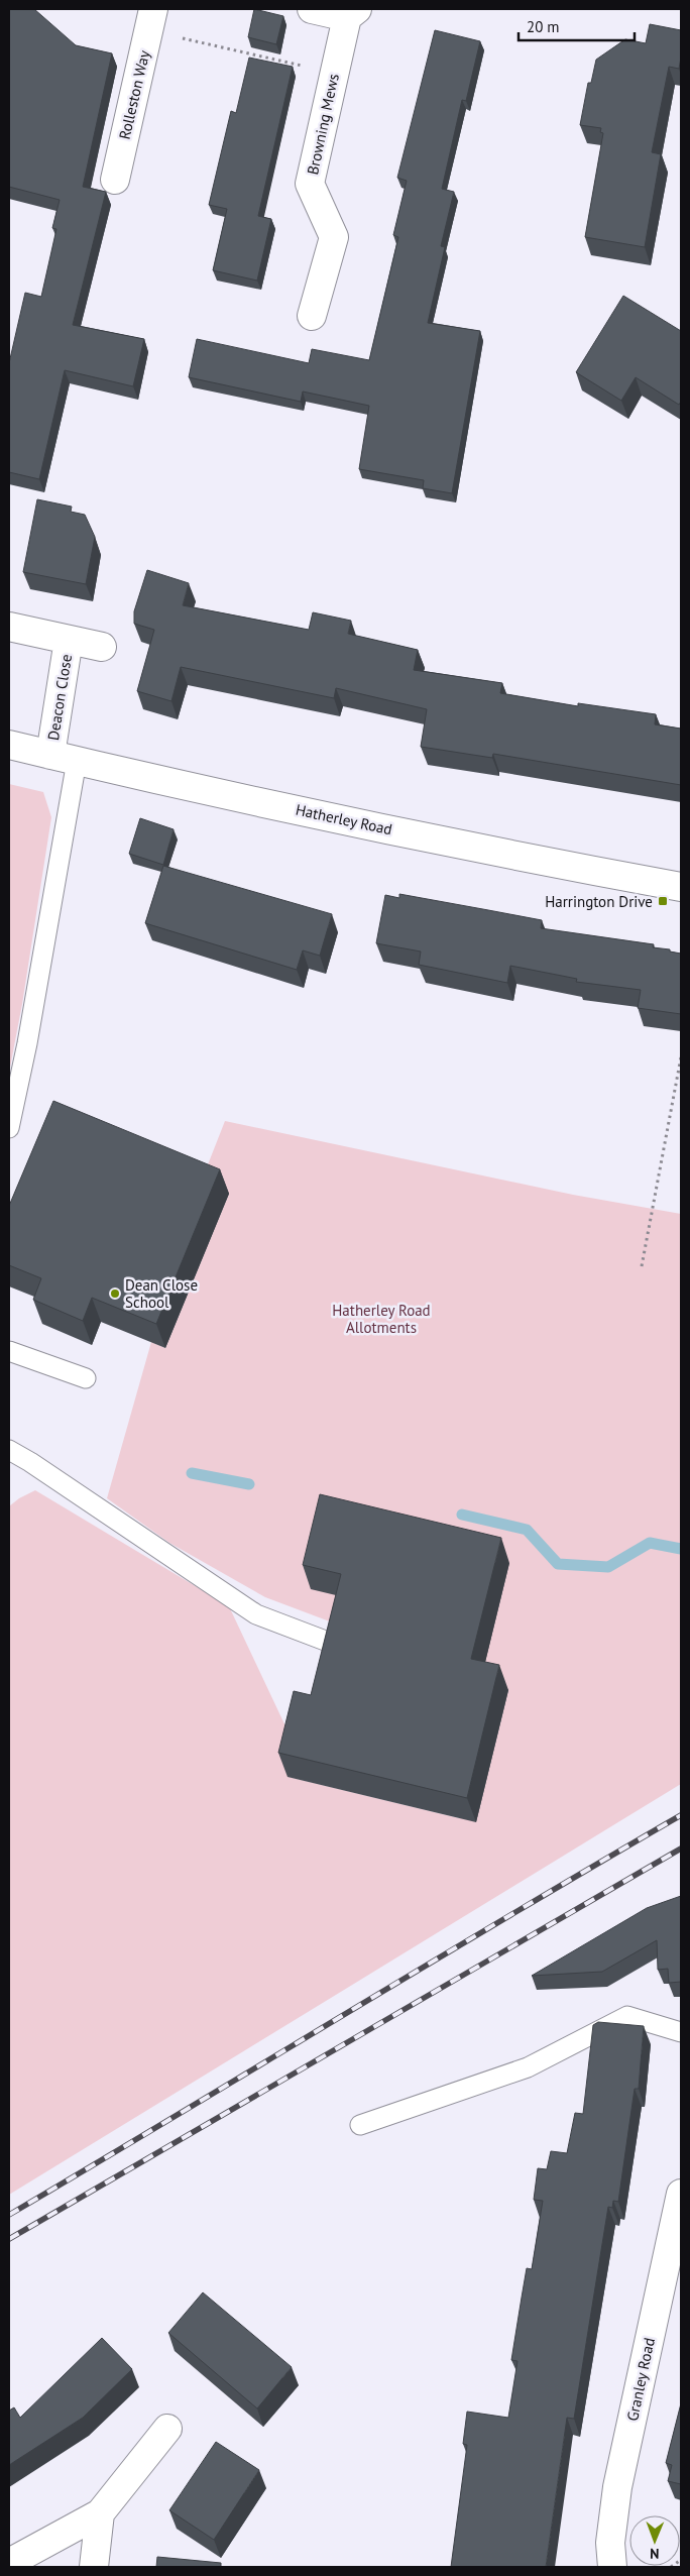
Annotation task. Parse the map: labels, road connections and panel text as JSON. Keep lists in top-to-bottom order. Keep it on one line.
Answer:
{"streets":{"street":["Rolleston Way","Browning Mews","Deacon Close","Hatherley Road","Granley Road"]},"crossings":[["Deacon Close","Hatherley Road"]],"parks":["Hatherley Road Allotments"],"places":{"transit":["Harrington Drive"],"other":["Dean Close School"]},"scale_bar":"20 m","north":"bottom"}
